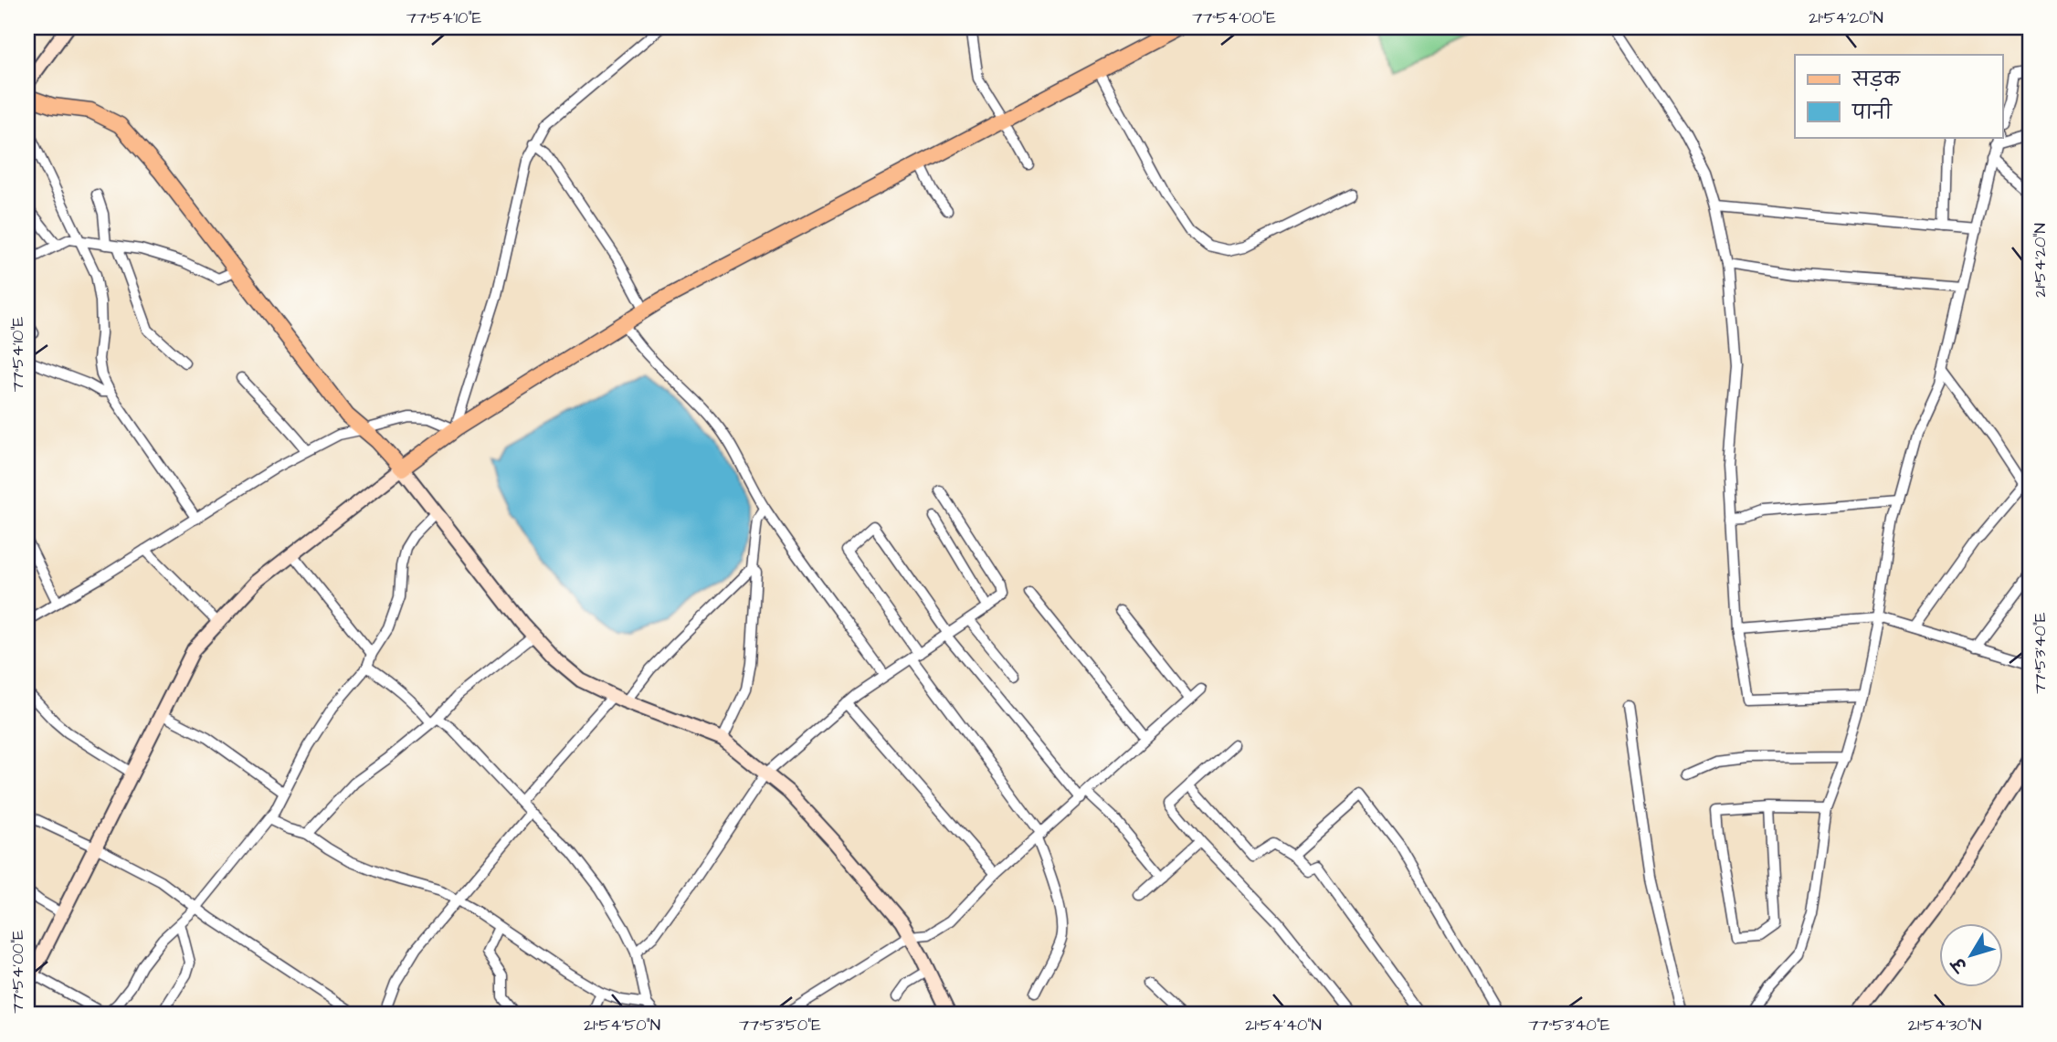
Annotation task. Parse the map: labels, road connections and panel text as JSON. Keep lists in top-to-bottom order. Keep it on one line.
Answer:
{"legend":["सड़क","पानी"],"north":"bottom left","coordinates":["77°54'10\"E","77°54'00\"E","21°54'20\"N","77°53'40\"E","21°54'50\"N","77°53'50\"E","21°54'40\"N","21°54'30\"N"]}
